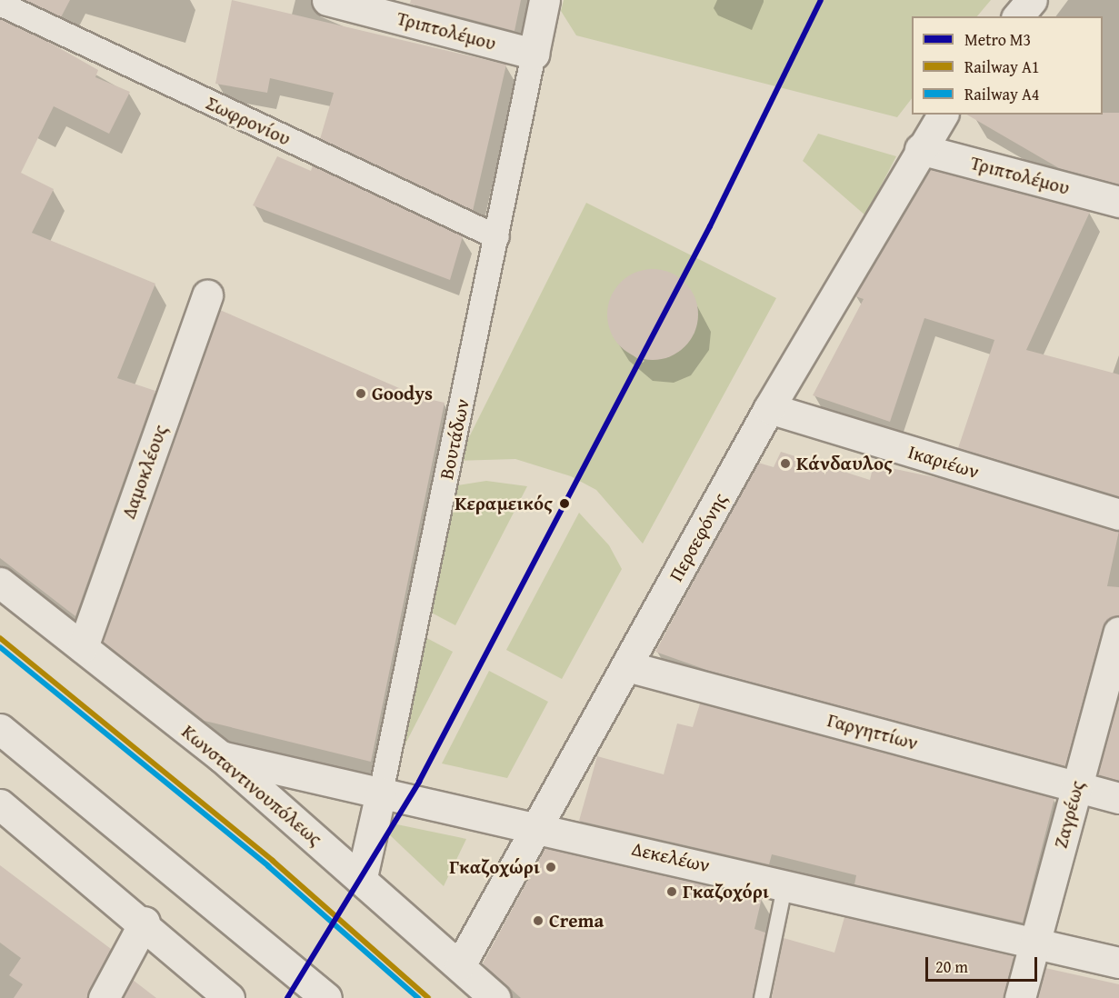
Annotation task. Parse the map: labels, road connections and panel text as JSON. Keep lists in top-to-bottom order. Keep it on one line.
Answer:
{"streets":{"street":["Τριπτολέμου","Σωφρονίου","Βουτάδων","Ικαριέων","Δαμοκλέους","Περσεφόνης","Γαργηττίων","Κωνσταντινουπόλεως","Ζαγρέως","Δεκελέων"]},"crossings":[["Τριπτολέμου","Βουτάδων"],["Τριπτολέμου","Περσεφόνης"],["Σωφρονίου","Βουτάδων"],["Βουτάδων","Κωνσταντινουπόλεως"],["Βουτάδων","Δεκελέων"],["Ικαριέων","Περσεφόνης"],["Δαμοκλέους","Κωνσταντινουπόλεως"],["Περσεφόνης","Γαργηττίων"],["Περσεφόνης","Κωνσταντινουπόλεως"],["Περσεφόνης","Δεκελέων"],["Γαργηττίων","Ζαγρέως"],["Κωνσταντινουπόλεως","Δεκελέων"],["Ζαγρέως","Δεκελέων"]],"places":["Goodys","Κάνδαυλος","Κεραμεικός","Γκαζοχώρι","Γκαζοχόρι","Crema"],"lines":["metro line Μ3","rail line A1","rail line A4"],"legend":["Metro Μ3","Railway A1","Railway A4"],"scale_bar":"20 m"}
